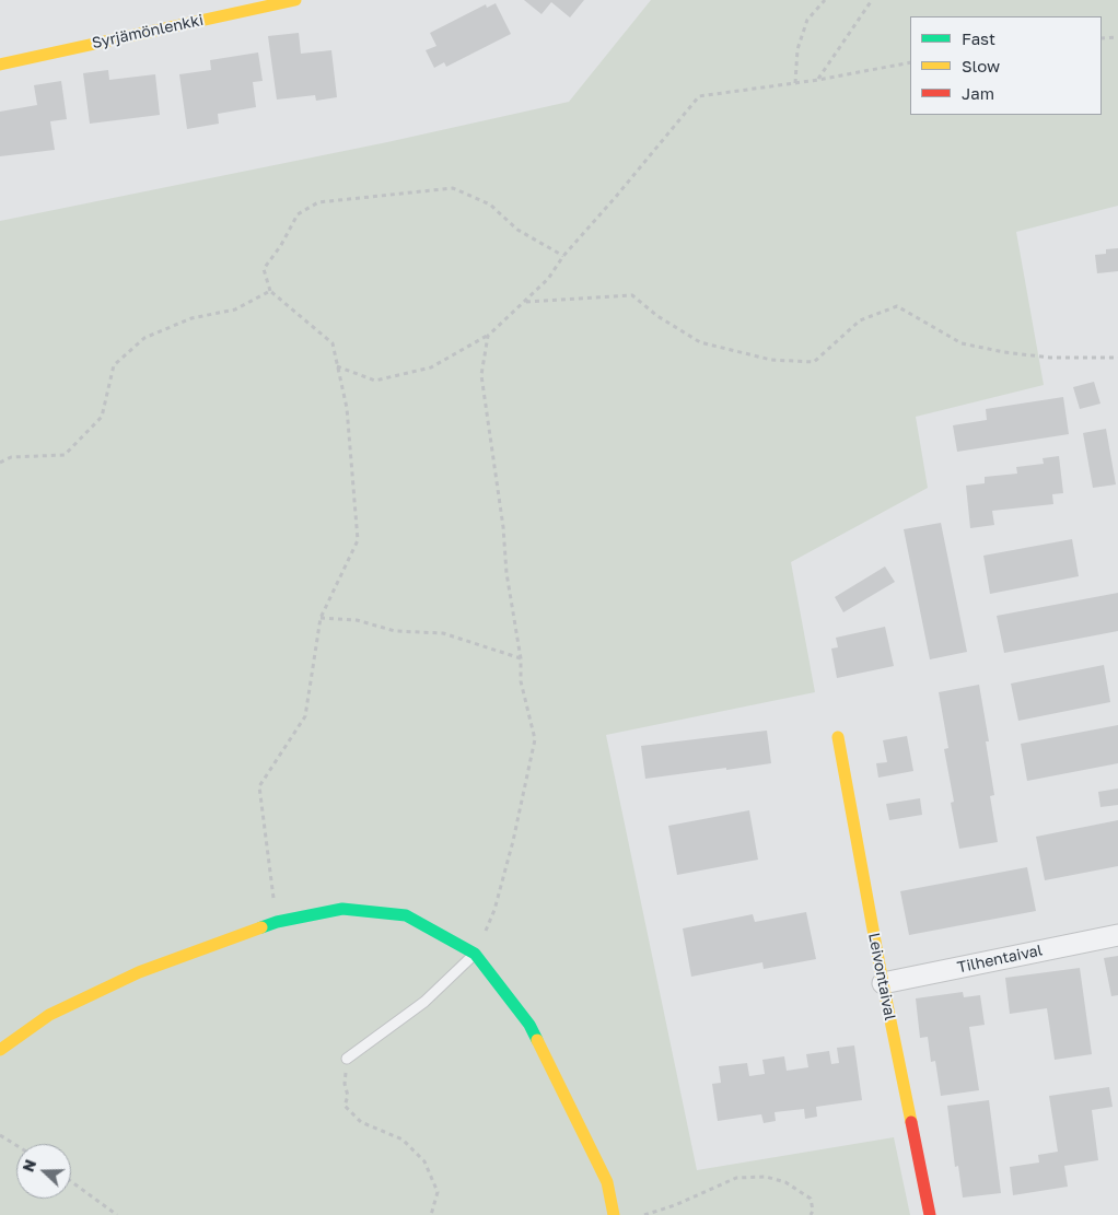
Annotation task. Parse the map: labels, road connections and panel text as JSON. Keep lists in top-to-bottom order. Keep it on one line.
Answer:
{"streets":{"street":["Syrjämönlenkki","Tilhentaival","Leivontaival"]},"crossings":[["Tilhentaival","Leivontaival"]],"legend":["Fast","Slow","Jam"],"north":"left"}
